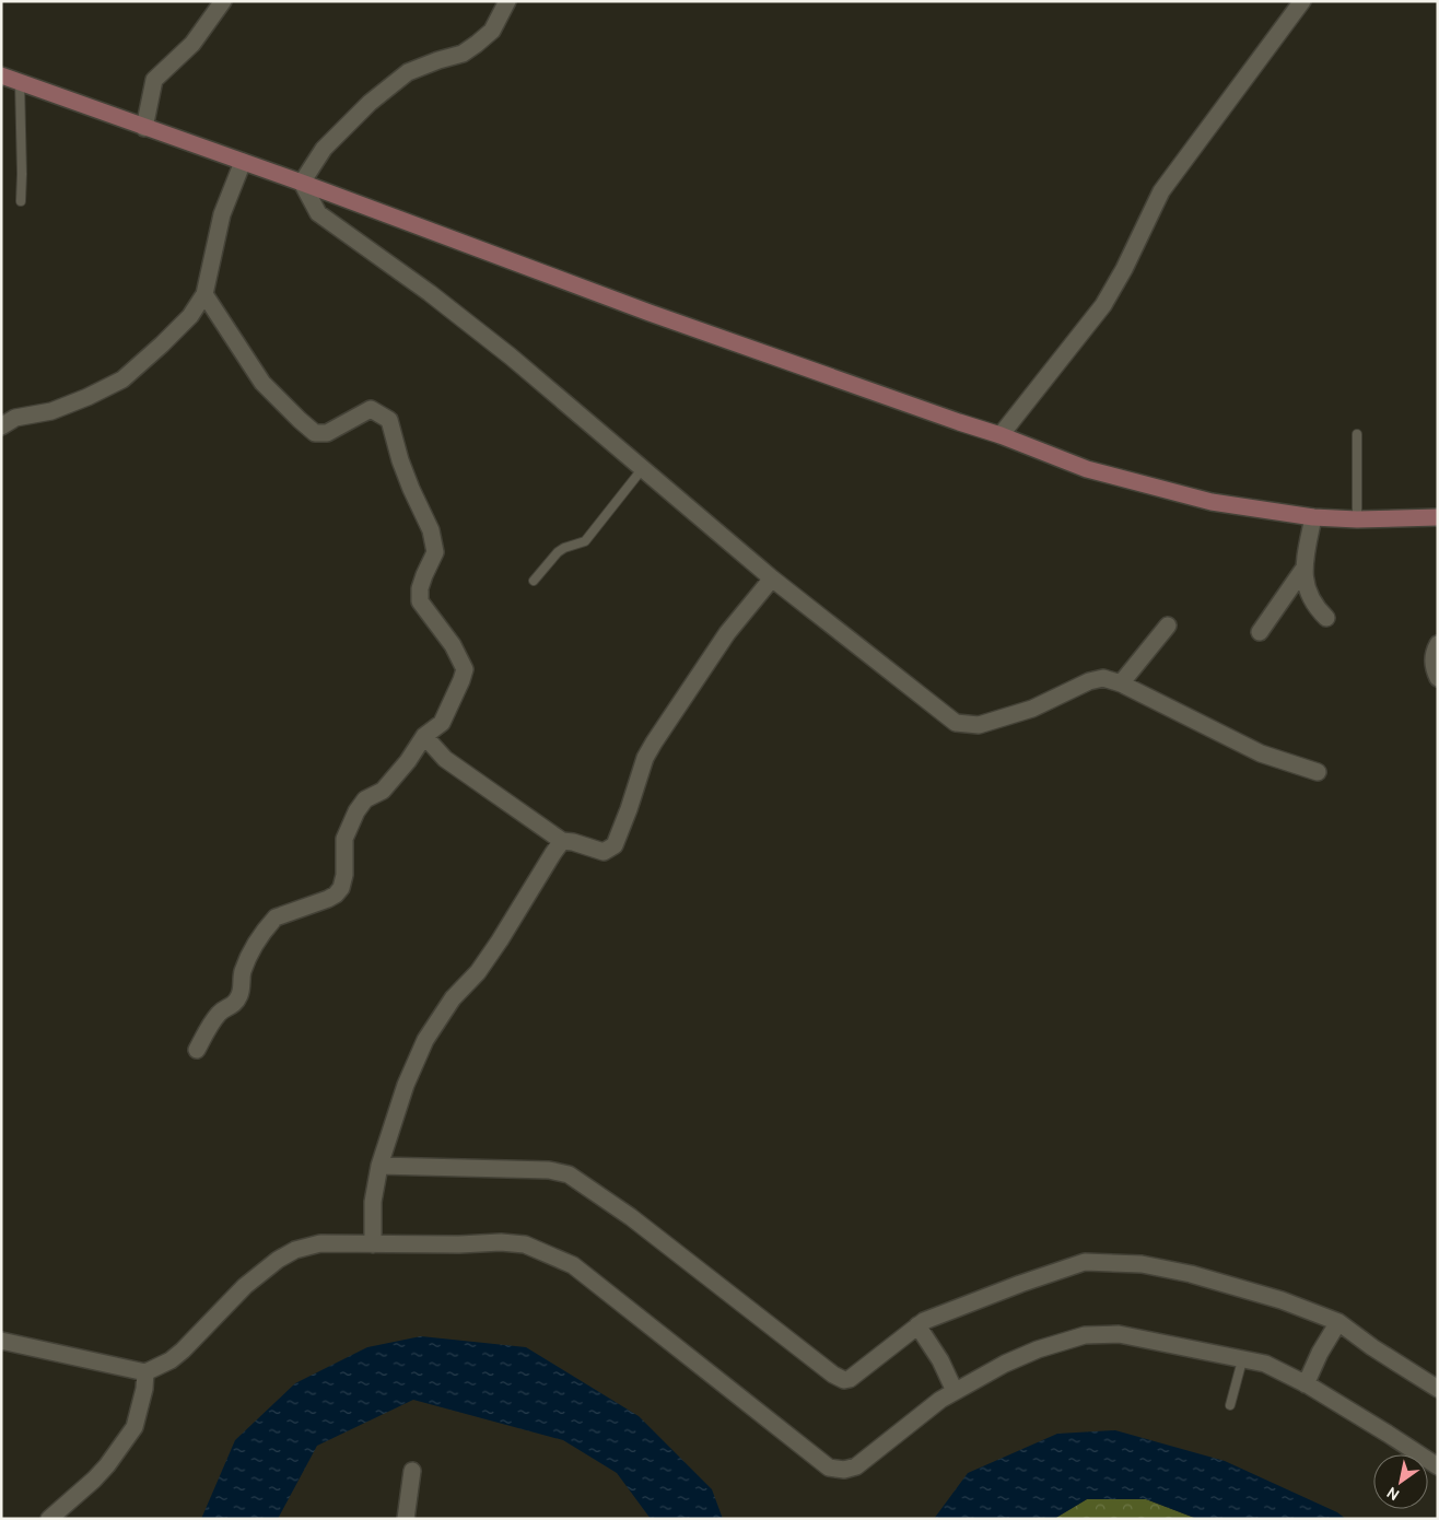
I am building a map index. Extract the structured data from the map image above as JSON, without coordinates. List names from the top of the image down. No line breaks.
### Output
{"north":"bottom left"}
